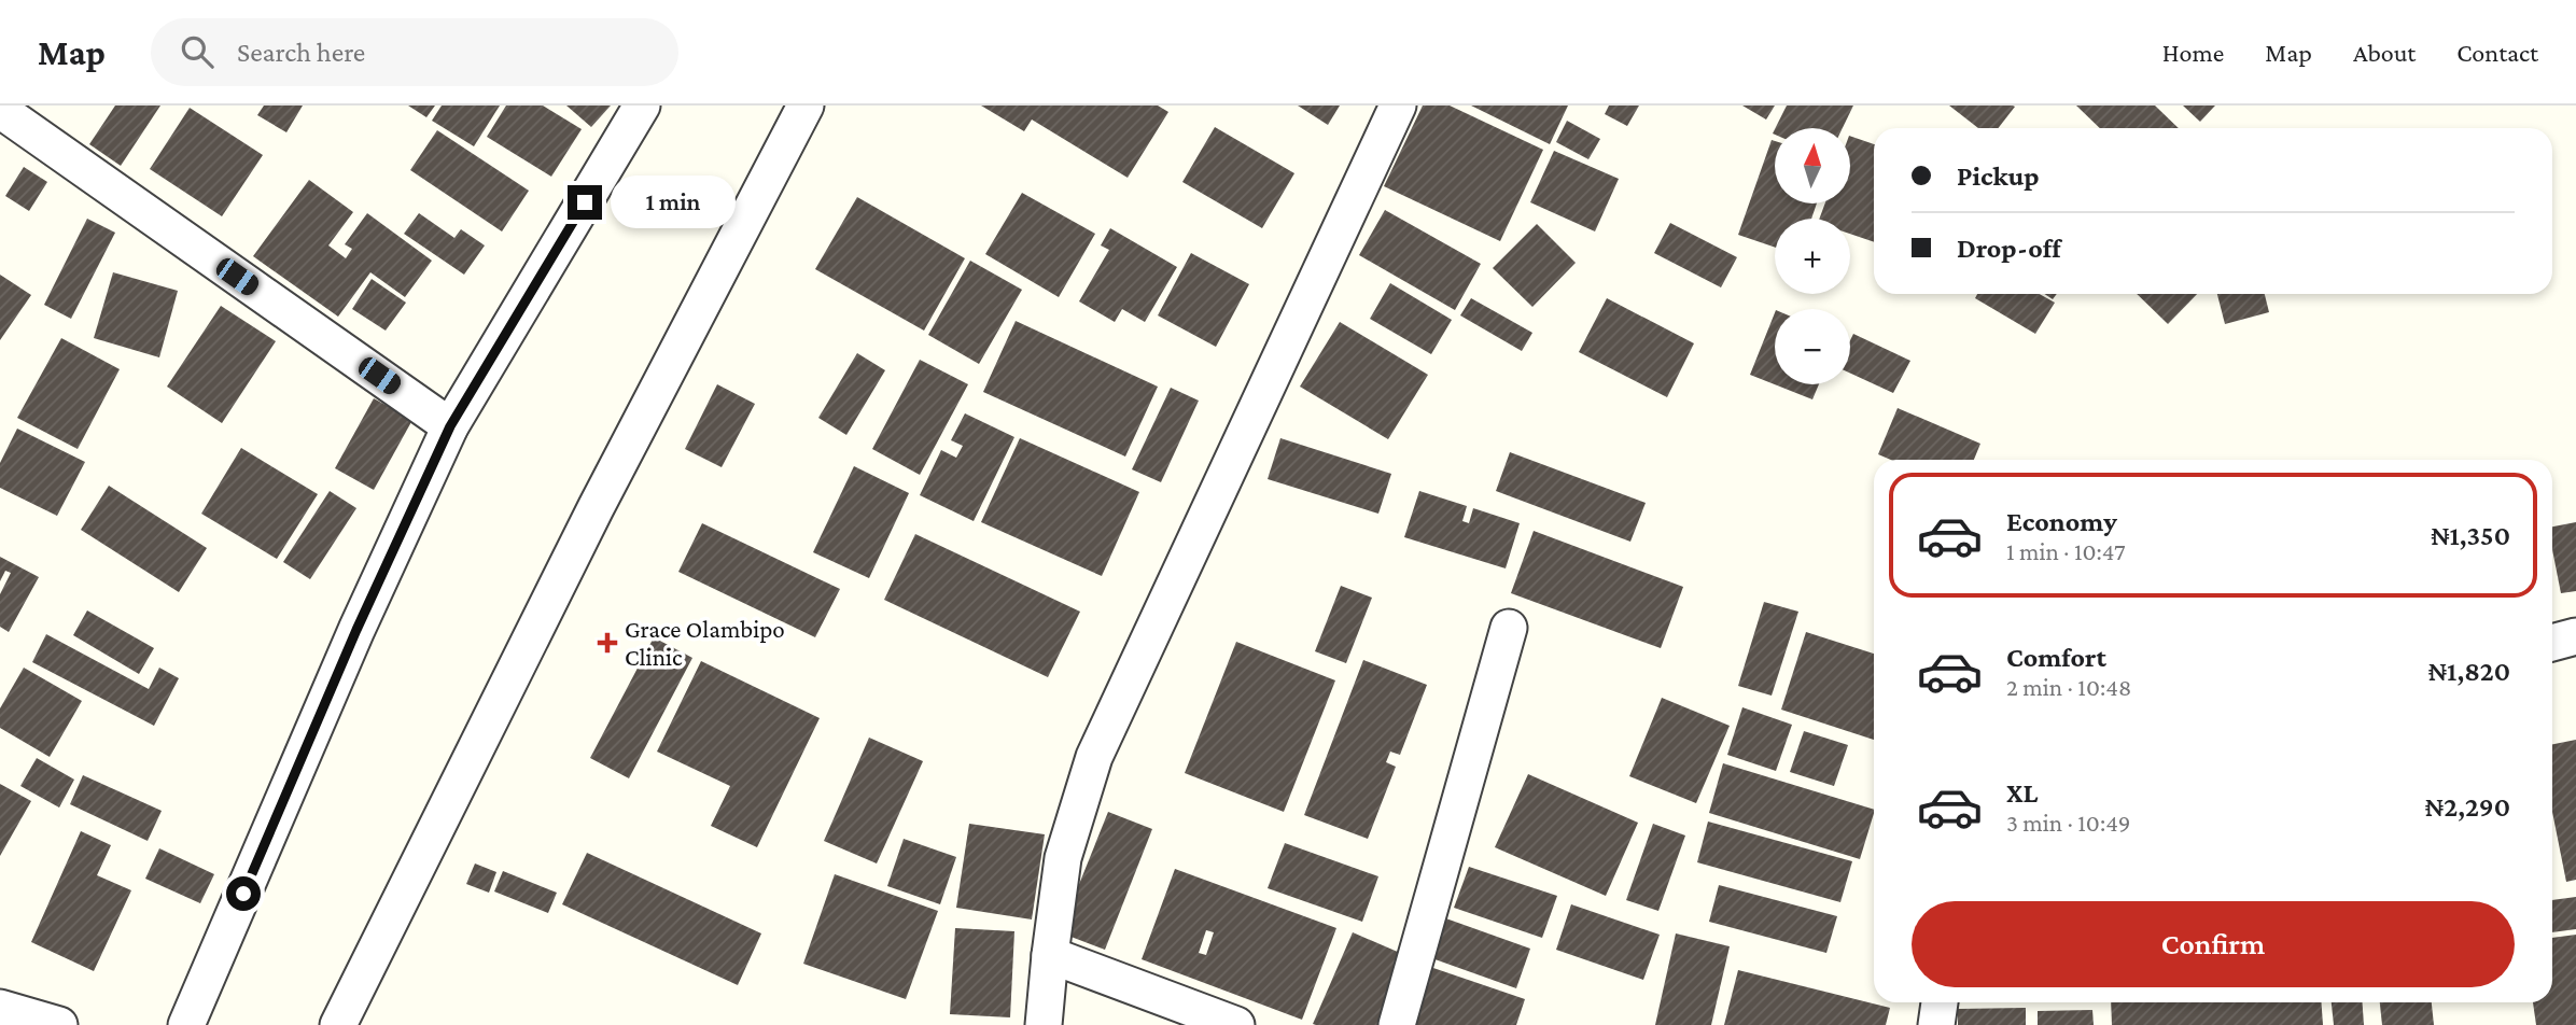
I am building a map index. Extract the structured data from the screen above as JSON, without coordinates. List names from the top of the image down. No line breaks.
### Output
{"places":{"health":["Grace Olambipo Clinic"]},"north":"top","page":{"header":"Map","search":"Search here","nav":["Home","Map","About","Contact"],"map_buttons":["+","−"],"banner":["Pickup","Drop-off"],"bubble":"1 min","list":[{"name":"Economy","note":"1 min · 10:47","value":"₦1,350"},{"name":"Comfort","note":"2 min · 10:48","value":"₦1,820"},{"name":"XL","note":"3 min · 10:49","value":"₦2,290"}],"buttons":"Confirm"}}
